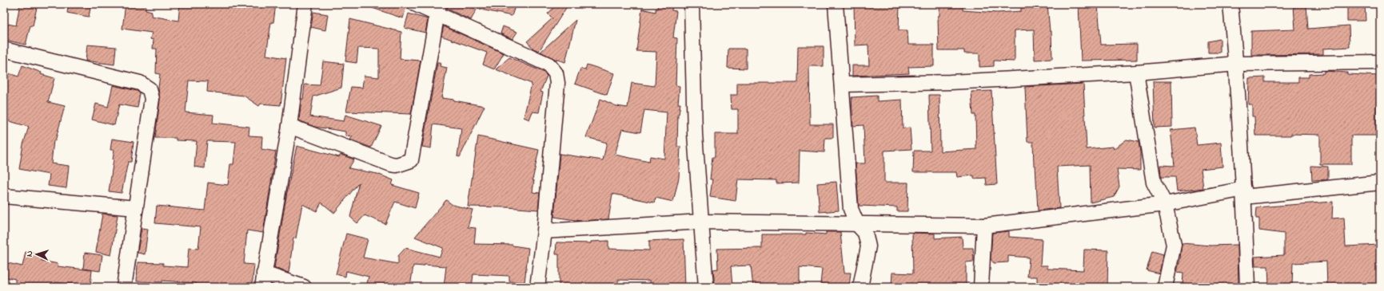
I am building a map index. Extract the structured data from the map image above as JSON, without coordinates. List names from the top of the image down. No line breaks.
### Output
{"north":"left"}
